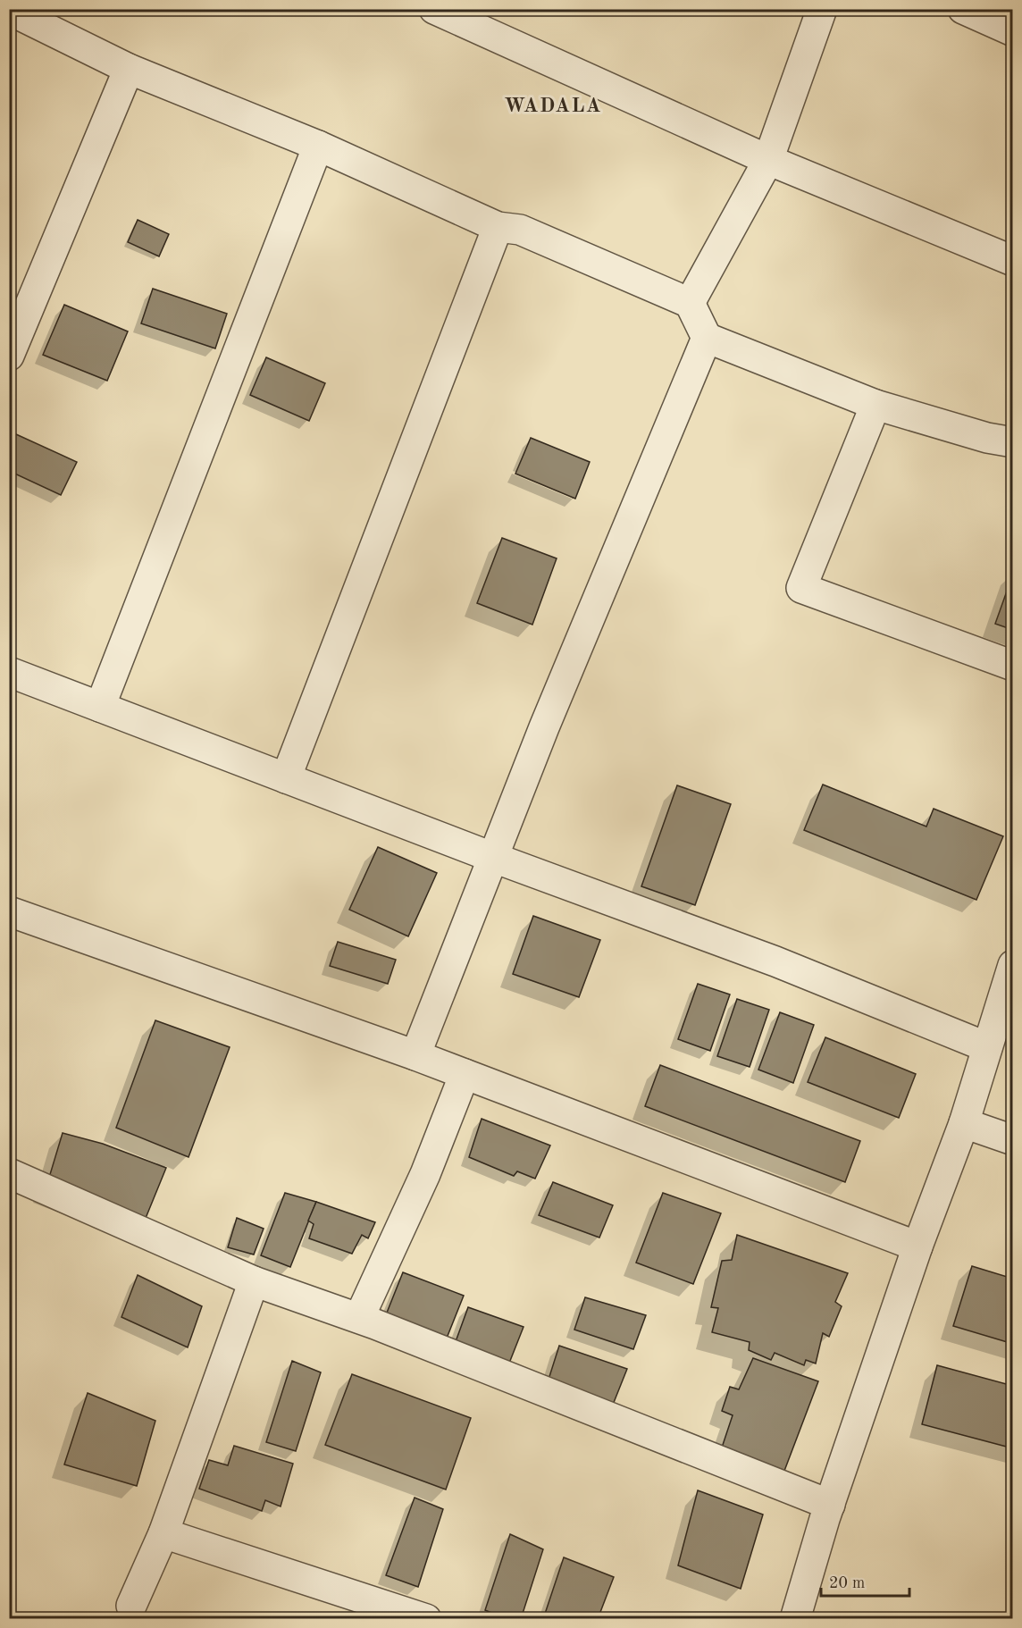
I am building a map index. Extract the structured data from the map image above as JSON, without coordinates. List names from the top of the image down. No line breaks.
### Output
{"districts":["WADALA"],"scale_bar":"20 m"}
